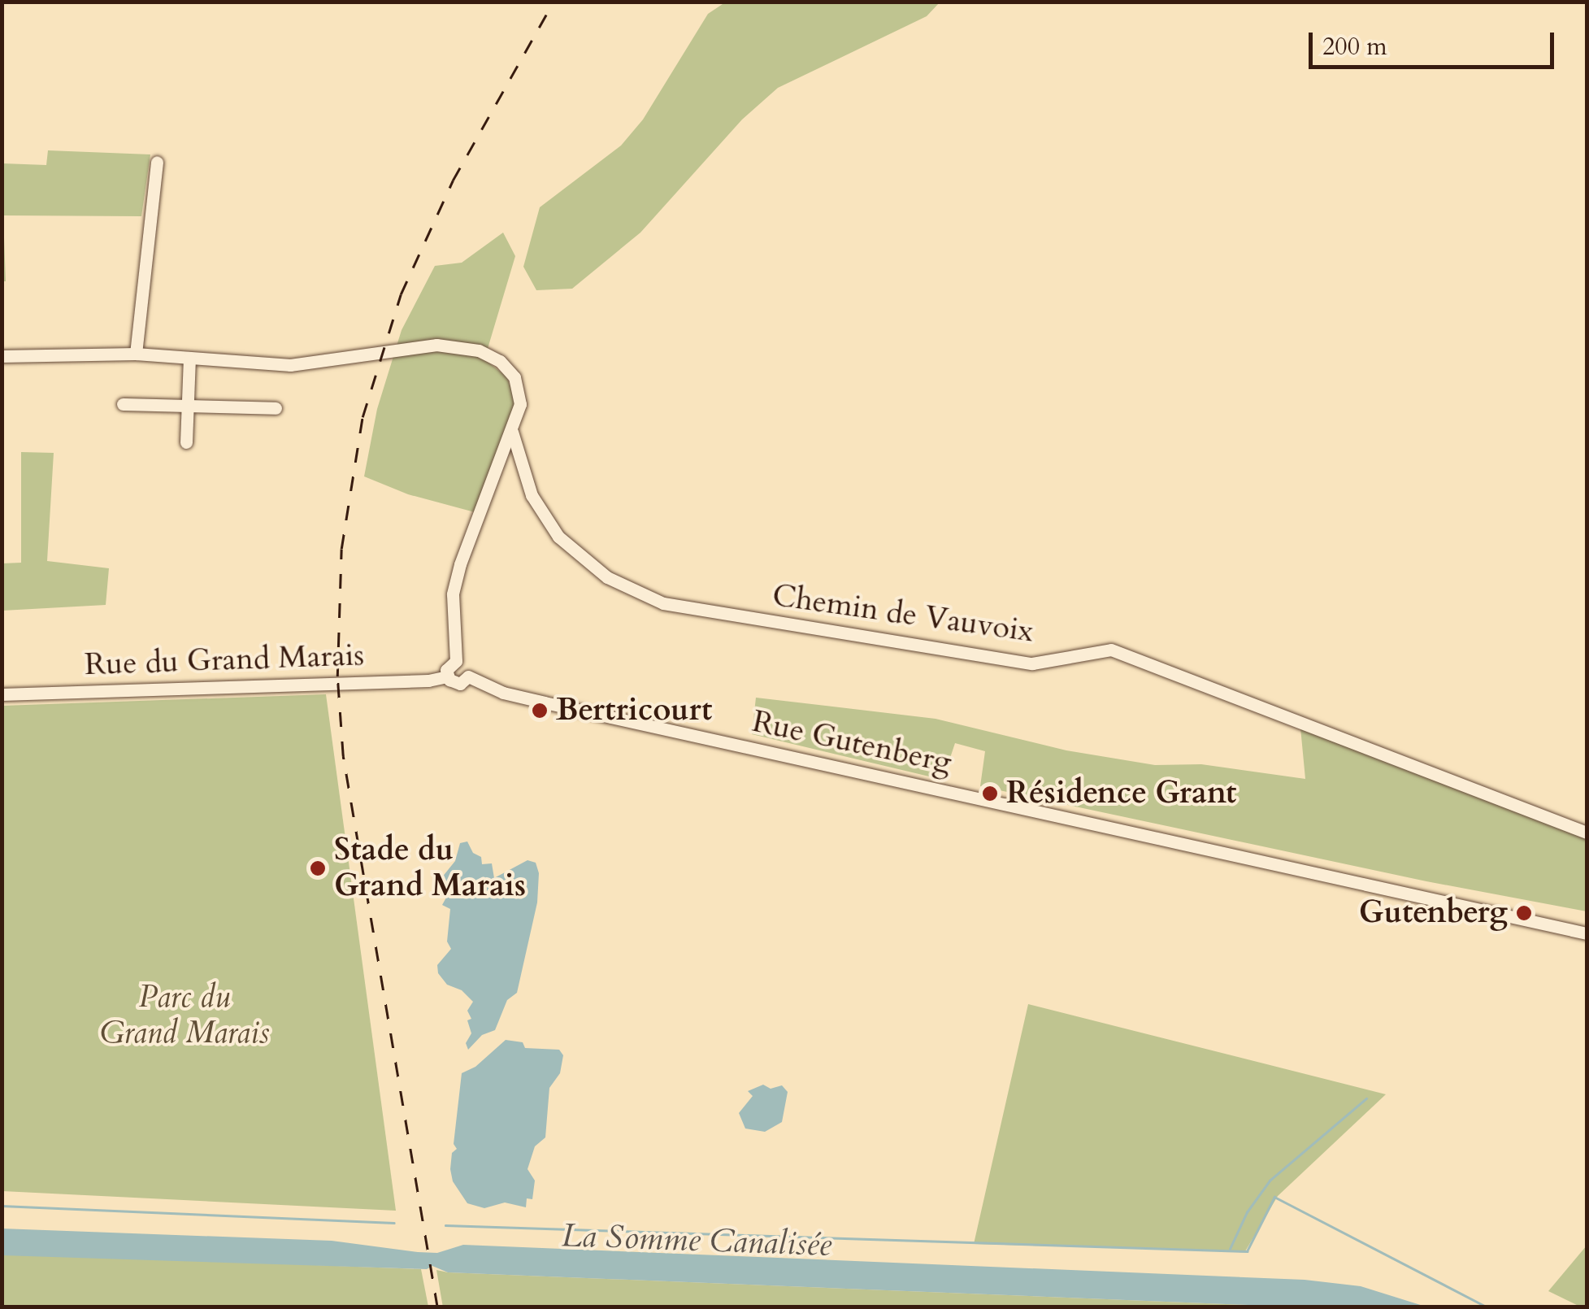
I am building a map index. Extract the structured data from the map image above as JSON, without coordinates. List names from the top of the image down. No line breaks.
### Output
{"streets":{"street":["Chemin de Vauvoix","Rue du Grand Marais","Rue Gutenberg"]},"crossings":[["Rue du Grand Marais","Rue Gutenberg"]],"water":["La Somme Canalisée"],"parks":["Parc du Grand Marais"],"places":["Bertricourt","Résidence Grant","Stade du Grand Marais","Gutenberg"],"scale_bar":"200 m"}
